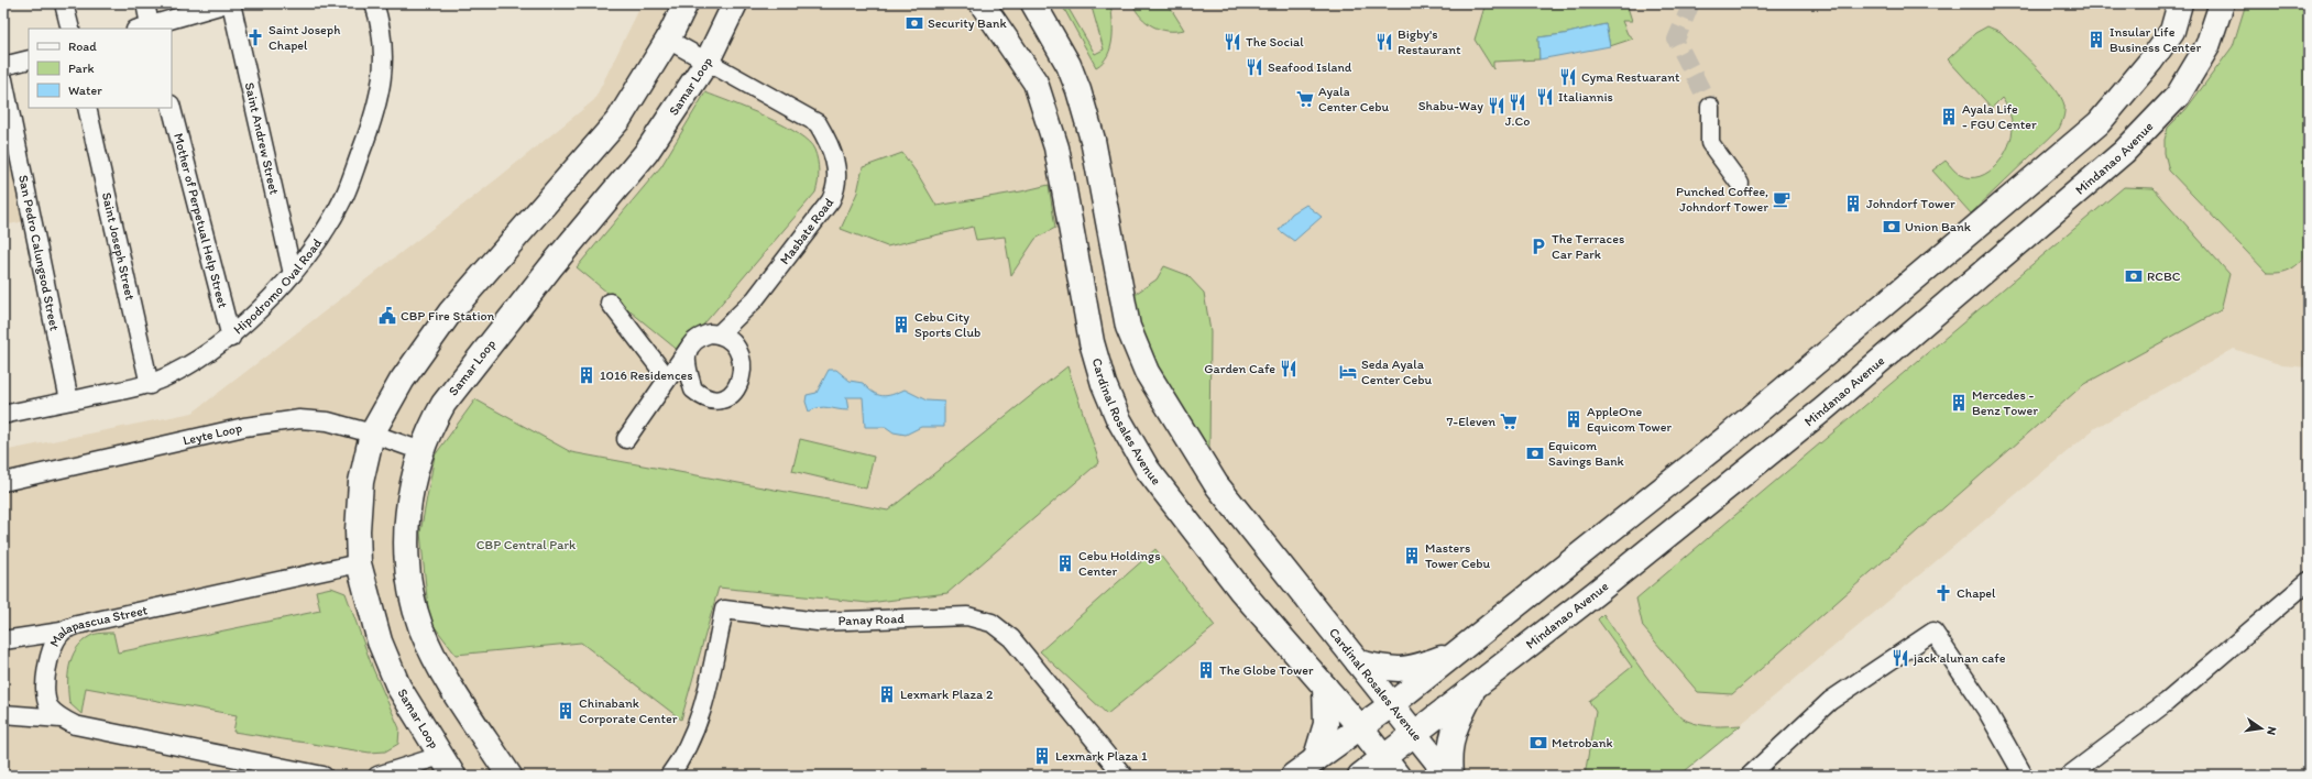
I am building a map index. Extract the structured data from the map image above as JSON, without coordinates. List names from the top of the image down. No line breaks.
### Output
{"streets":{"street":["Samar Loop","Saint Andrew Street","Mindanao Avenue","Mother of Perpetual Help Street","Masbate Road","Saint Joseph Street","San Pedro Calungsod Street","Hipodromo Oval Road","Cardinal Rosales Avenue","Leyte Loop","Panay Road","Malapascua Street"]},"crossings":[["Samar Loop","Masbate Road"],["Samar Loop","Leyte Loop"],["Samar Loop","Malapascua Street"],["Saint Andrew Street","Hipodromo Oval Road"],["Mindanao Avenue","Cardinal Rosales Avenue"],["Mother of Perpetual Help Street","Hipodromo Oval Road"],["Saint Joseph Street","Hipodromo Oval Road"],["San Pedro Calungsod Street","Hipodromo Oval Road"]],"parks":["CBP Central Park"],"places":{"bank":["Security Bank","Union Bank","RCBC","Equicom Savings Bank","Metrobank"],"church":["Saint Joseph Chapel","Chapel"],"building":["Insular Life Business Center","Ayala Life - FGU Center","Johndorf Tower","Cebu City Sports Club","1016 Residences","Mercedes - Benz Tower","AppleOne Equicom Tower","Masters Tower Cebu","Cebu Holdings Center","The Globe Tower","Lexmark Plaza 2","Chinabank Corporate Center","Lexmark Plaza 1"],"restaurant":["The Social","Bigby's Restaurant","Seafood Island","Cyma Restuarant","Italiannis","J.Co","Shabu-Way","Garden Cafe","jack alunan cafe"],"supermarket":["Ayala Center Cebu","7-Eleven"],"cafe":["Punched Coffee, Johndorf Tower"],"parking":["The Terraces Car Park"],"public building":["CBP Fire Station"],"hotel":["Seda Ayala Center Cebu"]},"legend":["Road","Park","Water"],"north":"right"}
